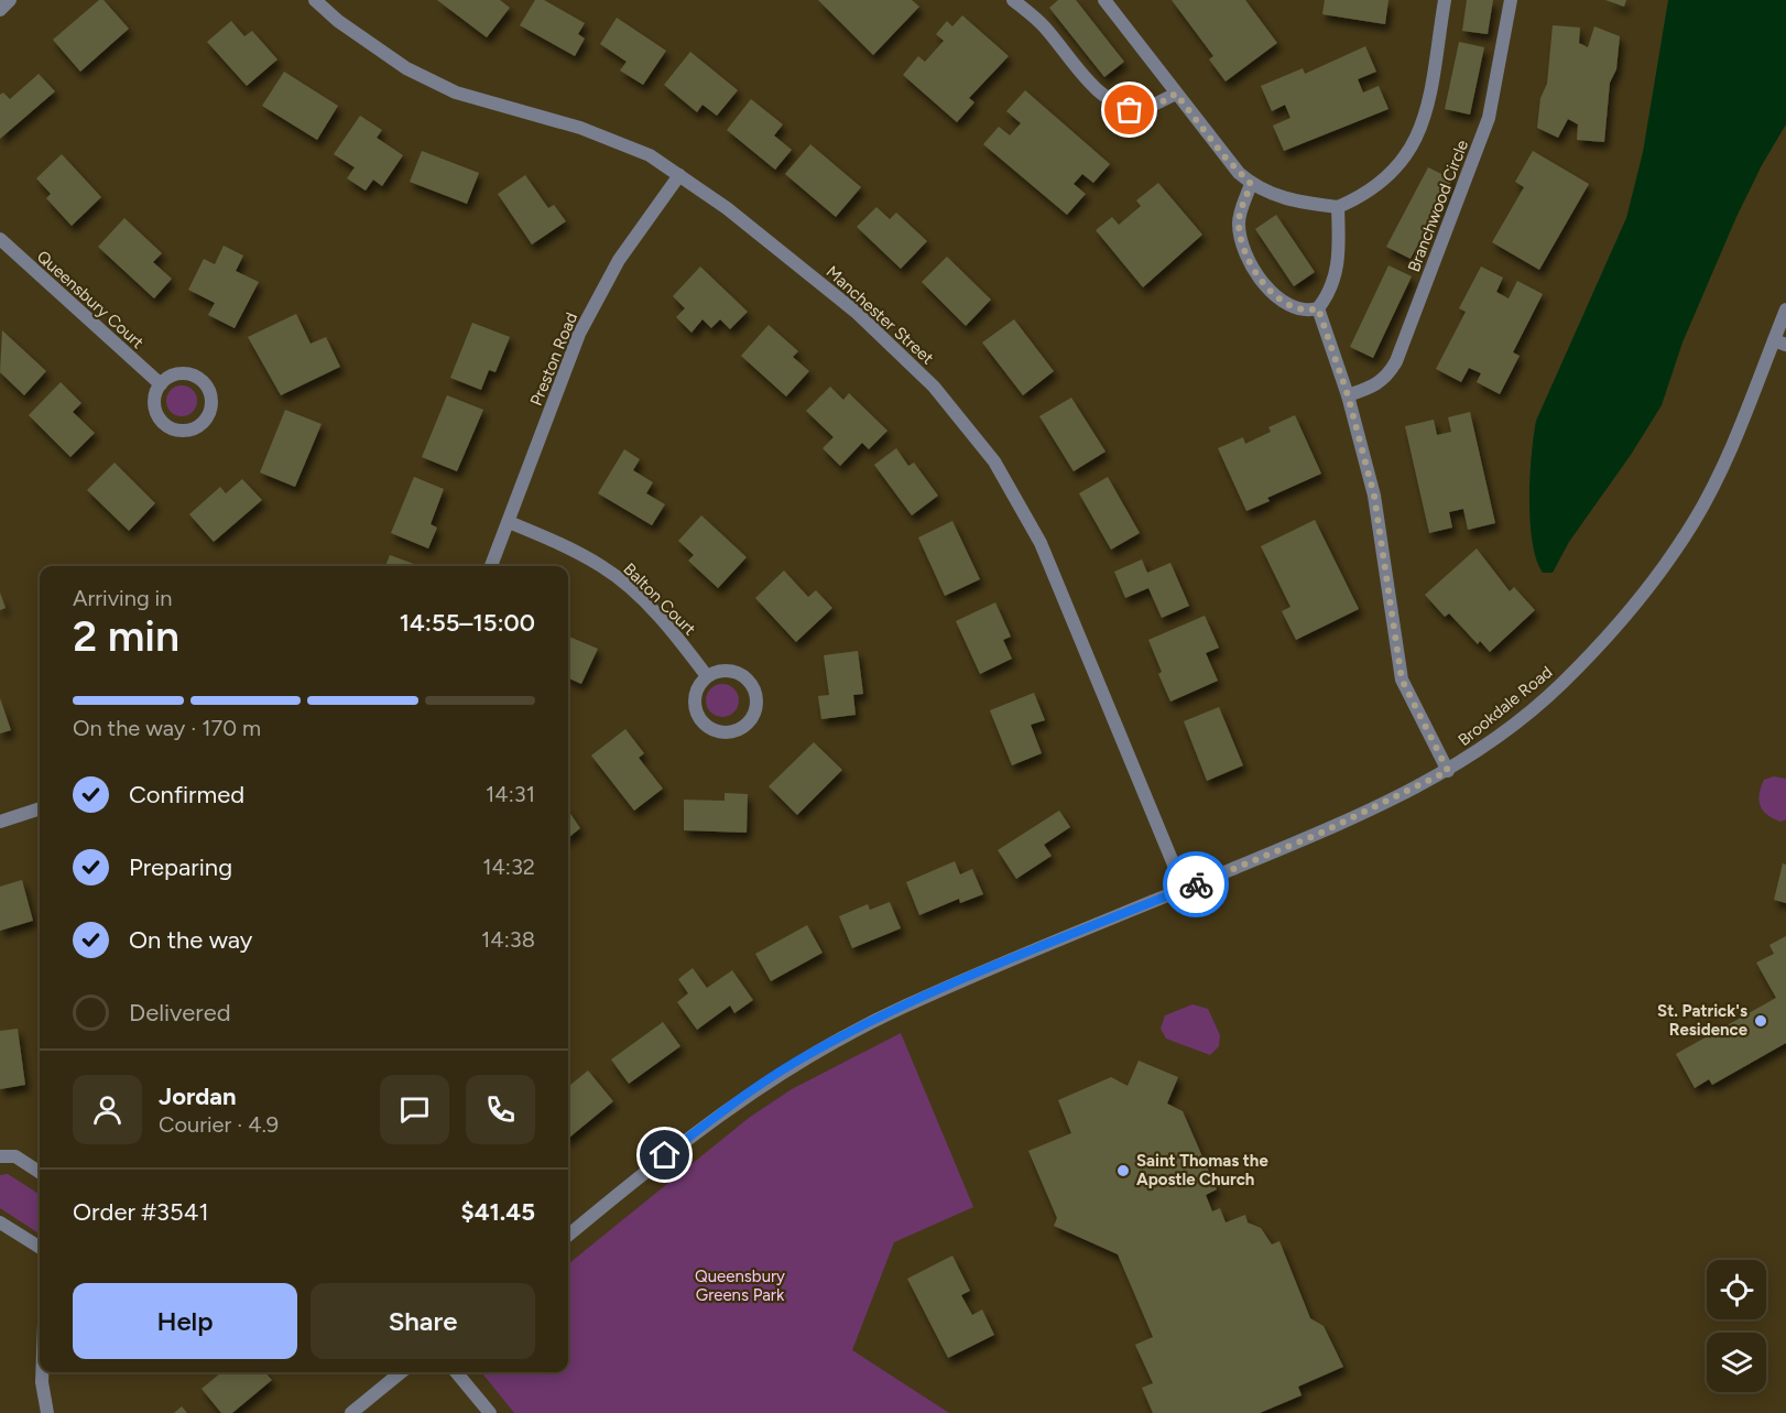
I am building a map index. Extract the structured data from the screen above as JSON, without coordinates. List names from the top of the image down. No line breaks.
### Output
{"streets":{"street":["Branchwood Circle","Queensbury Court","Manchester Street","Preston Road","Balton Court","Brookdale Road"]},"crossings":[["Manchester Street","Preston Road"],["Manchester Street","Brookdale Road"],["Preston Road","Balton Court"]],"parks":["Queensbury Greens Park"],"places":["St. Patrick's Residence","Saint Thomas the Apostle Church"],"page":{"heading":["2 min","Arriving in","14:55–15:00"],"panel":["Jordan","Courier · 4.9","Order #3541","$41.45"],"bar":"On the way · 170 m","list":[["Confirmed","14:31"],["Preparing","14:32"],["On the way","14:38"],"Delivered"],"buttons":["Help","Share"]}}
